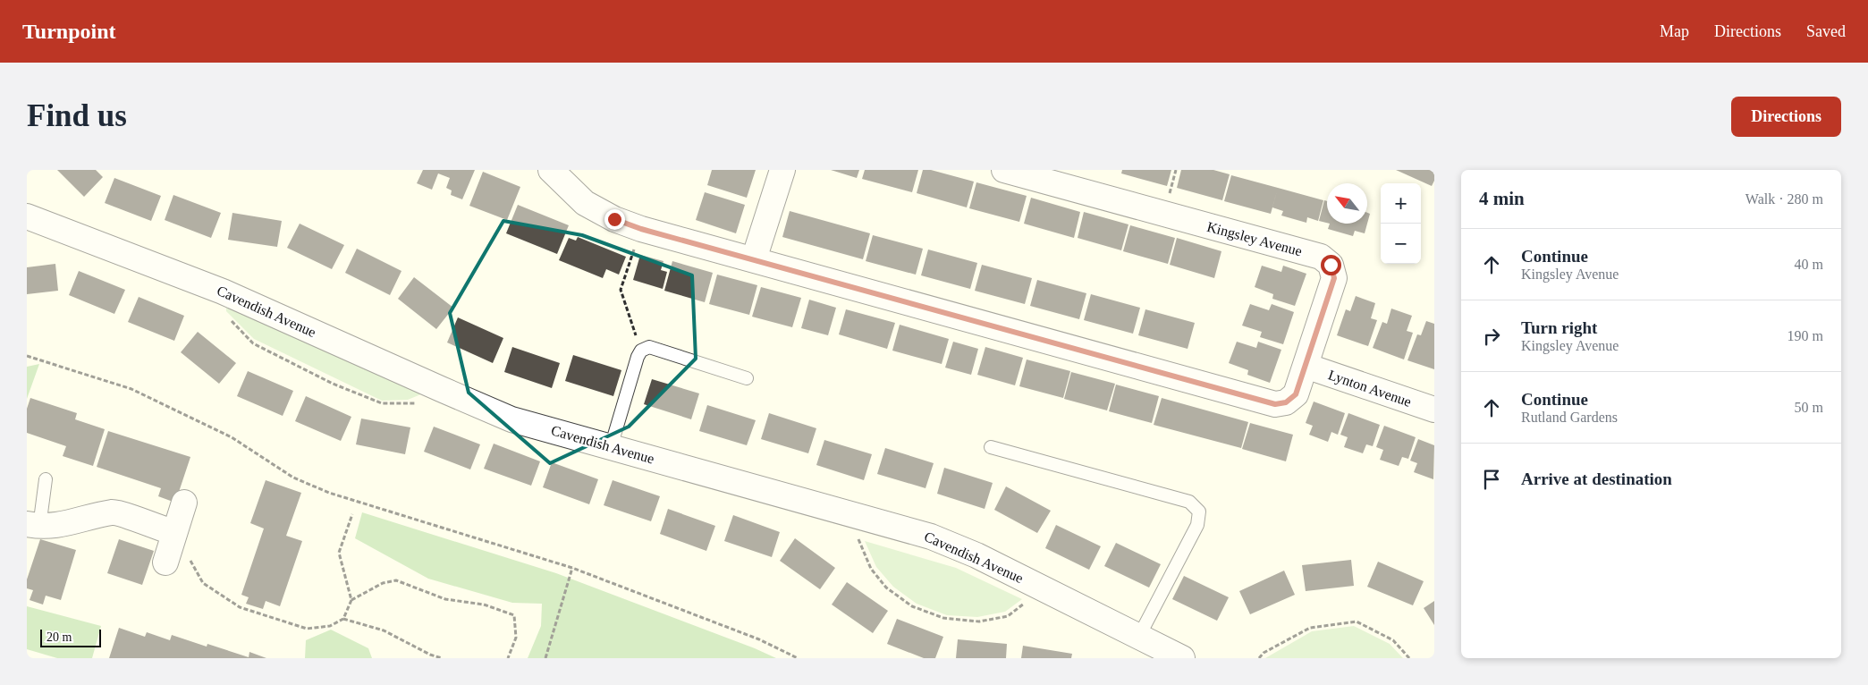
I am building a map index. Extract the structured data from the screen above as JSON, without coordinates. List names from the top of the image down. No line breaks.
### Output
{"streets":{"street":["Kingsley Avenue","Cavendish Avenue","Lynton Avenue"]},"crossings":[["Kingsley Avenue","Lynton Avenue"]],"scale_bar":"20 m","north":"top left","page":{"header":"Turnpoint","nav":["Map","Directions","Saved"],"buttons":"Directions","title":"Find us","heading":["4 min","Walk · 280 m"],"map_buttons":["+","−"],"list":[["Continue","Kingsley Avenue","40 m"],["Turn right","Kingsley Avenue","190 m"],["Continue","Rutland Gardens","50 m"],"Arrive at destination"],"scale":"20 m"}}
